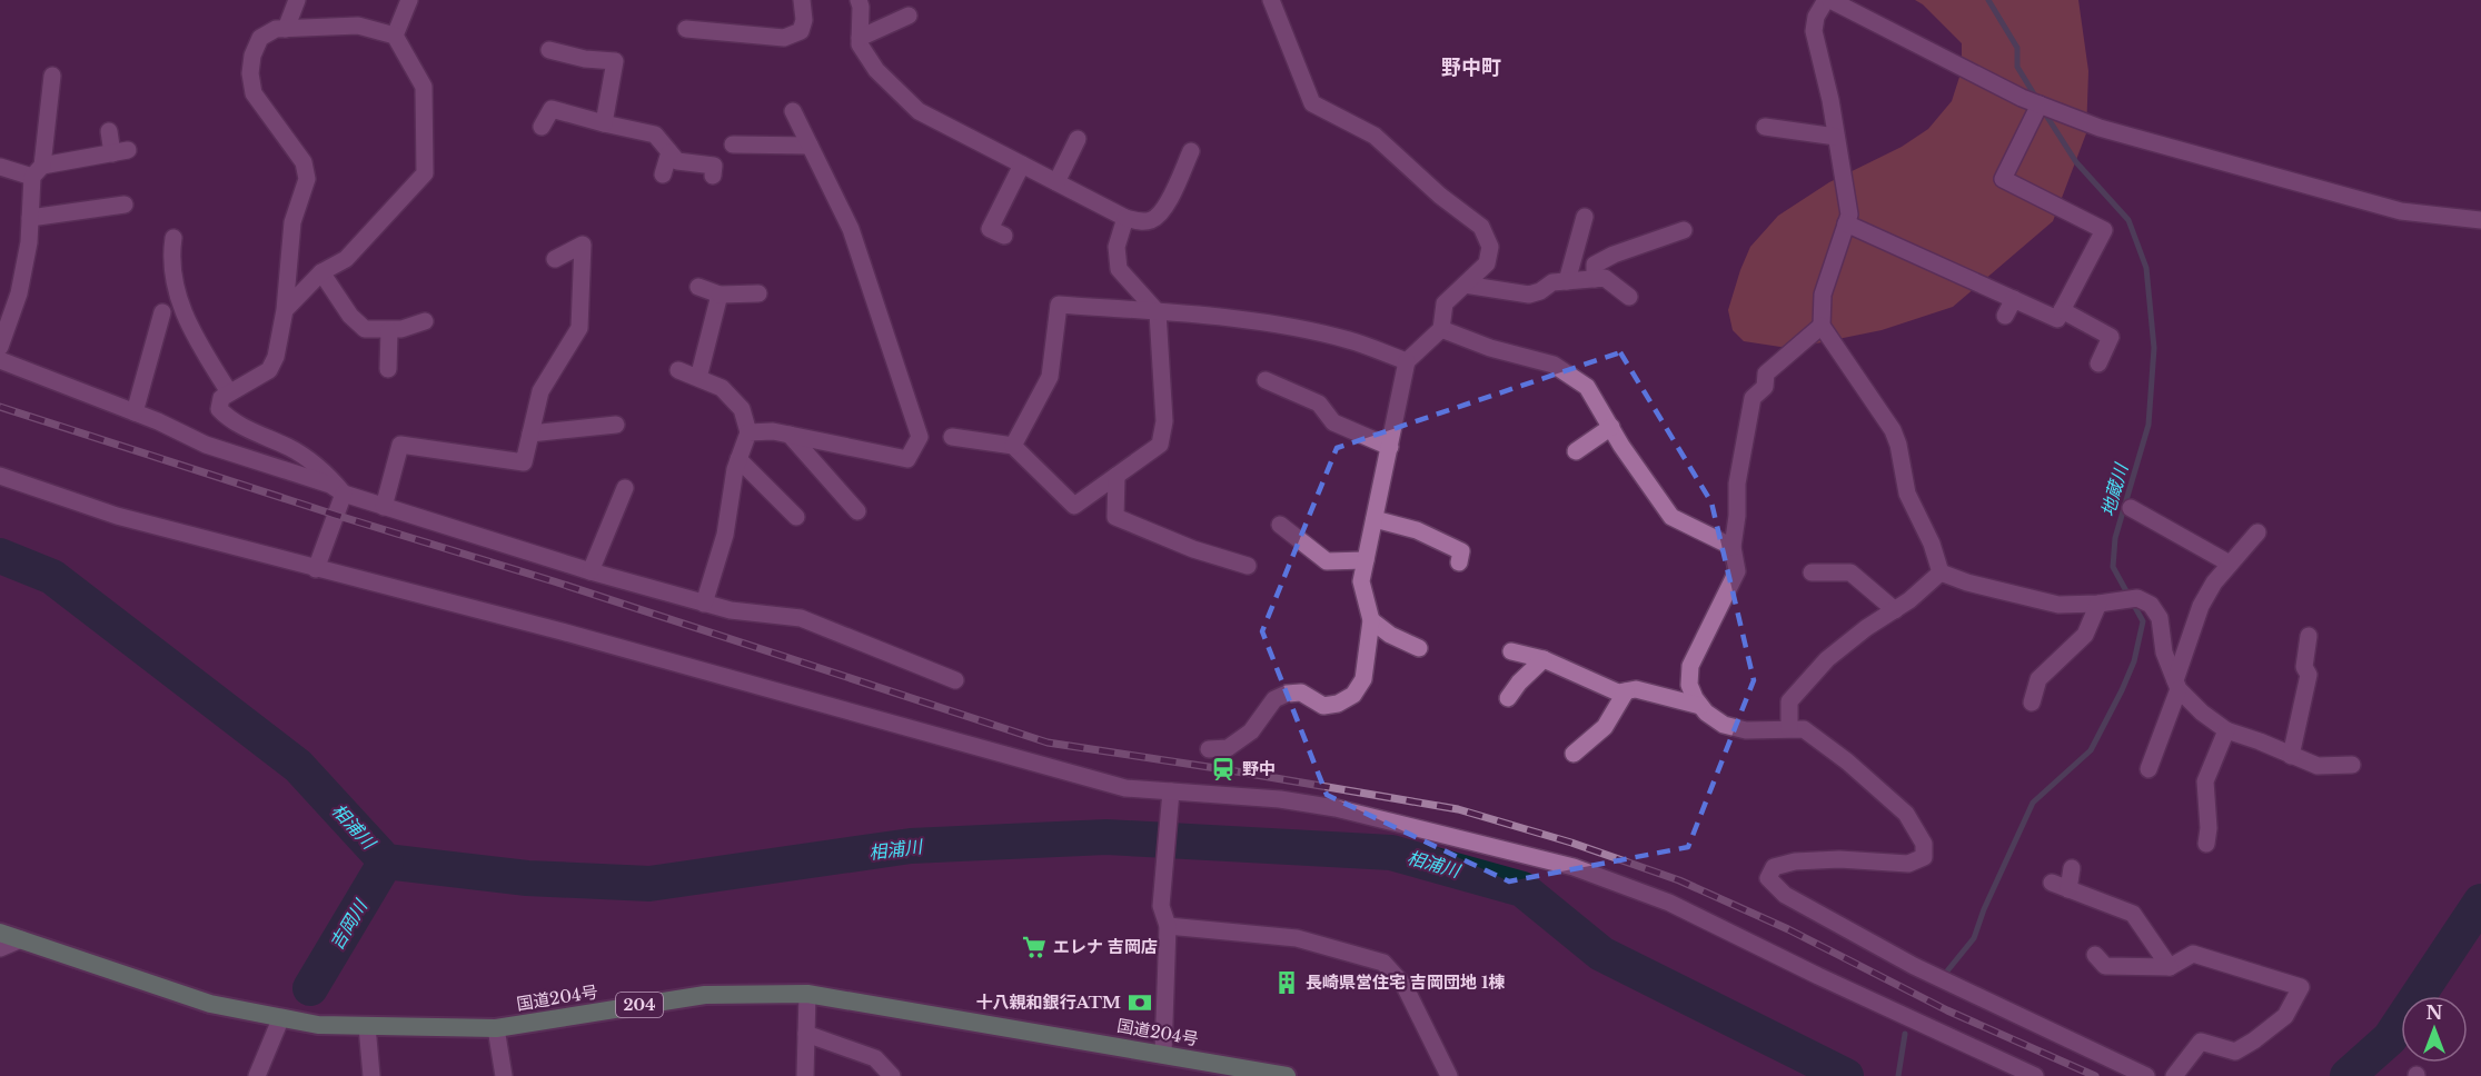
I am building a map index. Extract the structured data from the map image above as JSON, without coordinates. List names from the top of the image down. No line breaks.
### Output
{"streets":{"highway":["国道204号","204"]},"districts":["野中町"],"water":["地蔵川","相浦川","吉岡川"],"places":{"station":["野中"],"supermarket":["エレナ 吉岡店"],"building":["長崎県営住宅 吉岡団地 1棟"],"bank":["十八親和銀行ATM"]},"north":"top"}
